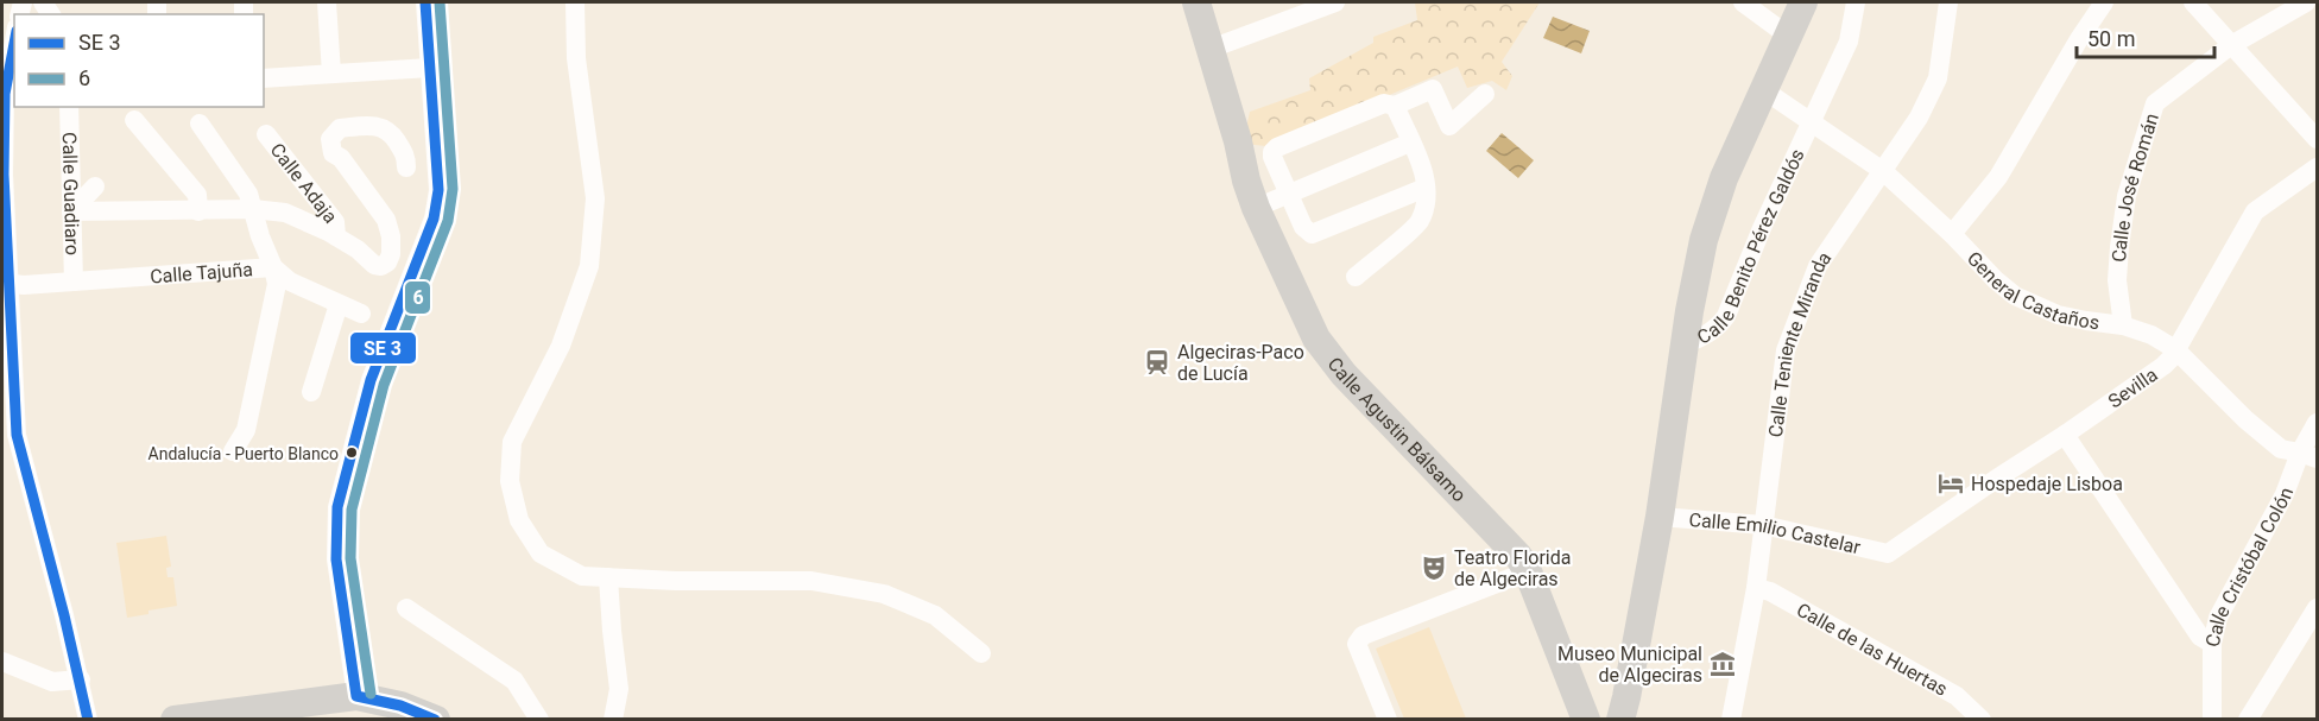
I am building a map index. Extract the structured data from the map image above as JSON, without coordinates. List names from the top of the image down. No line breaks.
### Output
{"streets":{"main road":["Calle Benito Pérez Galdós","Calle Agustin Bálsamo"],"street":["Calle Adaja","Calle José Román","Calle Guadiaro","Calle Tajuña","General Castaños","Calle Teniente Miranda","Sevilla","Calle Emilio Castelar","Calle Cristóbal Colón","Calle de las Huertas"]},"crossings":[["Calle José Román","General Castaños"],["Calle Guadiaro","Calle Tajuña"],["Calle Benito Pérez Galdós","General Castaños"],["Calle Benito Pérez Galdós","Calle Emilio Castelar"],["General Castaños","Calle Teniente Miranda"],["General Castaños","Sevilla"],["General Castaños","Calle Cristóbal Colón"],["Calle Teniente Miranda","Calle Emilio Castelar"],["Calle Teniente Miranda","Calle de las Huertas"],["Sevilla","Calle Emilio Castelar"]],"places":{"station":["Algeciras-Paco de Lucía"],"other":["Andalucía - Puerto Blanco"],"hotel":["Hospedaje Lisboa"],"theatre":["Teatro Florida de Algeciras"],"museum":["Museo Municipal de Algeciras"]},"lines":["transit line 6"],"legend":["SE 3","6"],"scale_bar":"50 m"}
